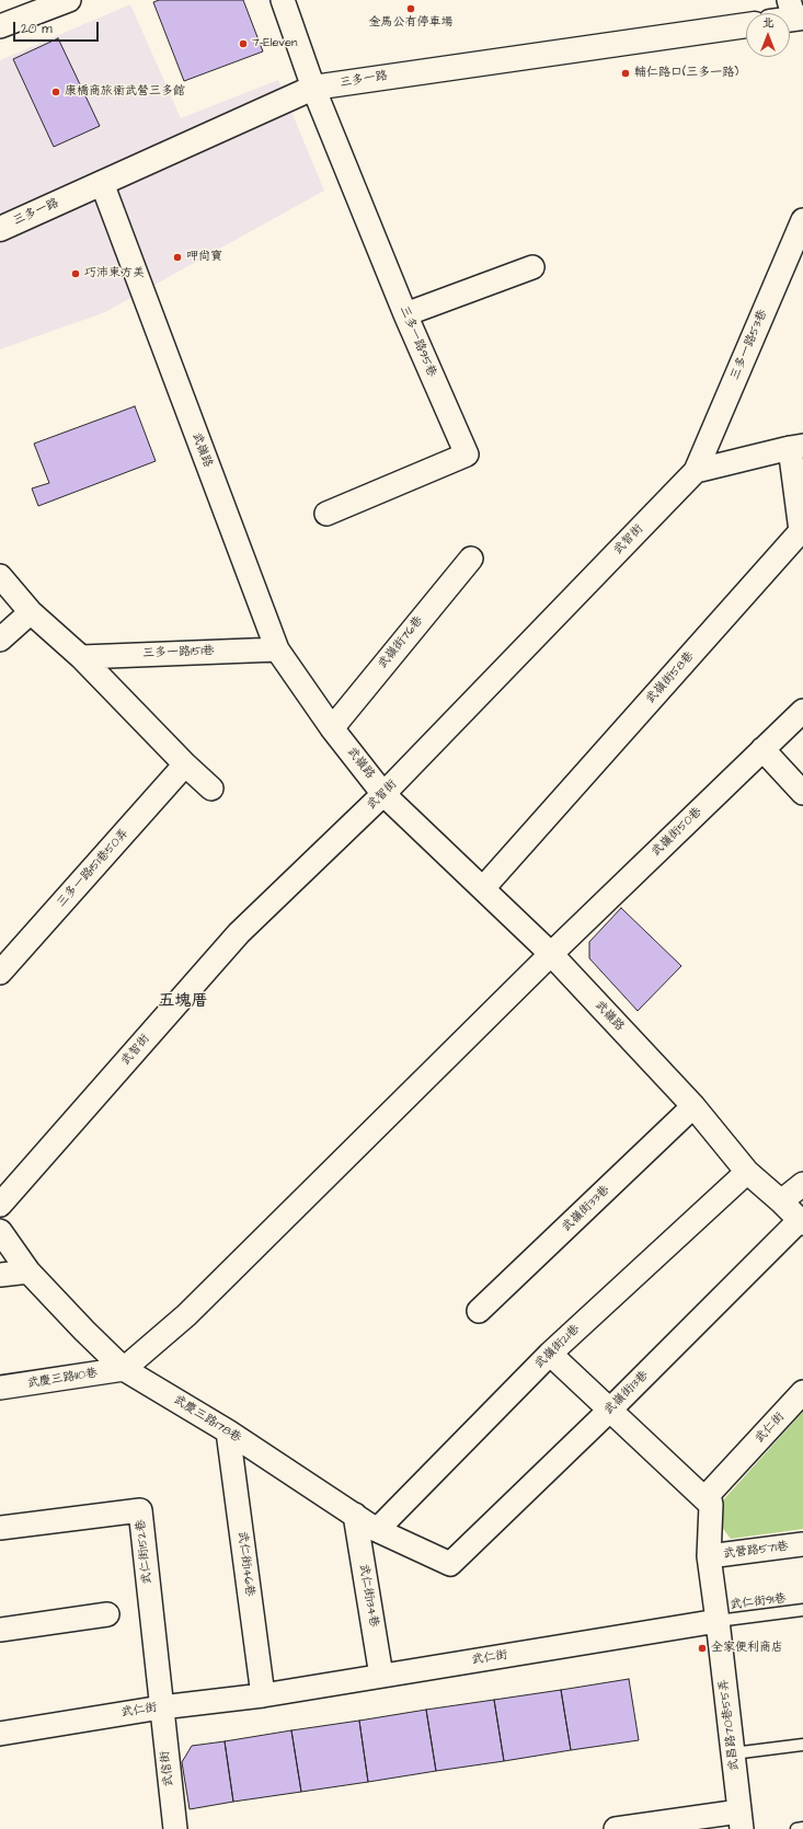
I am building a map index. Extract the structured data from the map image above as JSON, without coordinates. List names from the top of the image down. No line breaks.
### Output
{"streets":{"street":["三多一路","三多一路95巷","三多一路53巷","武嶺路","武智街","武嶺街76巷","三多一路151巷","武嶺街58巷","武嶺街50巷","三多一路151巷50弄","武嶺街33巷","武嶺街21巷","武慶三路110巷","武嶺街13巷","武慶三路178巷","武仁街","武營路571巷","武仁街152巷","武仁街146巷","武仁街134巷","武昌路70巷55弄","武信街"],"lane":["武仁街91巷"]},"crossings":[["三多一路","三多一路95巷"],["三多一路","武嶺路"],["三多一路53巷","武智街"],["武嶺路","武智街"],["武嶺路","武嶺街76巷"],["武嶺路","三多一路151巷"],["武嶺路","武嶺街58巷"],["武嶺路","武嶺街50巷"],["武嶺路","武嶺街33巷"],["武嶺路","武嶺街21巷"],["武嶺路","武嶺街13巷"],["武嶺街50巷","武慶三路110巷"],["武嶺街50巷","武慶三路178巷"],["武嶺街21巷","武慶三路178巷"],["武慶三路110巷","武慶三路178巷"],["武嶺街13巷","武慶三路178巷"],["武慶三路178巷","武仁街146巷"],["武慶三路178巷","武仁街134巷"],["武仁街","武營路571巷"],["武仁街","武仁街152巷"],["武仁街","武仁街146巷"],["武仁街","武仁街134巷"],["武仁街","武仁街91巷"],["武仁街","武昌路70巷55弄"],["武仁街","武信街"],["武仁街152巷","武信街"],["武仁街91巷","武昌路70巷55弄"]],"districts":["五塊厝"],"places":["金馬公有停車場","7-Eleven","輔仁路口(三多一路)","康橋商旅衛武營三多館","呷尚寶","巧沛東方美","全家便利商店"],"scale_bar":"20 m","north":"top"}
